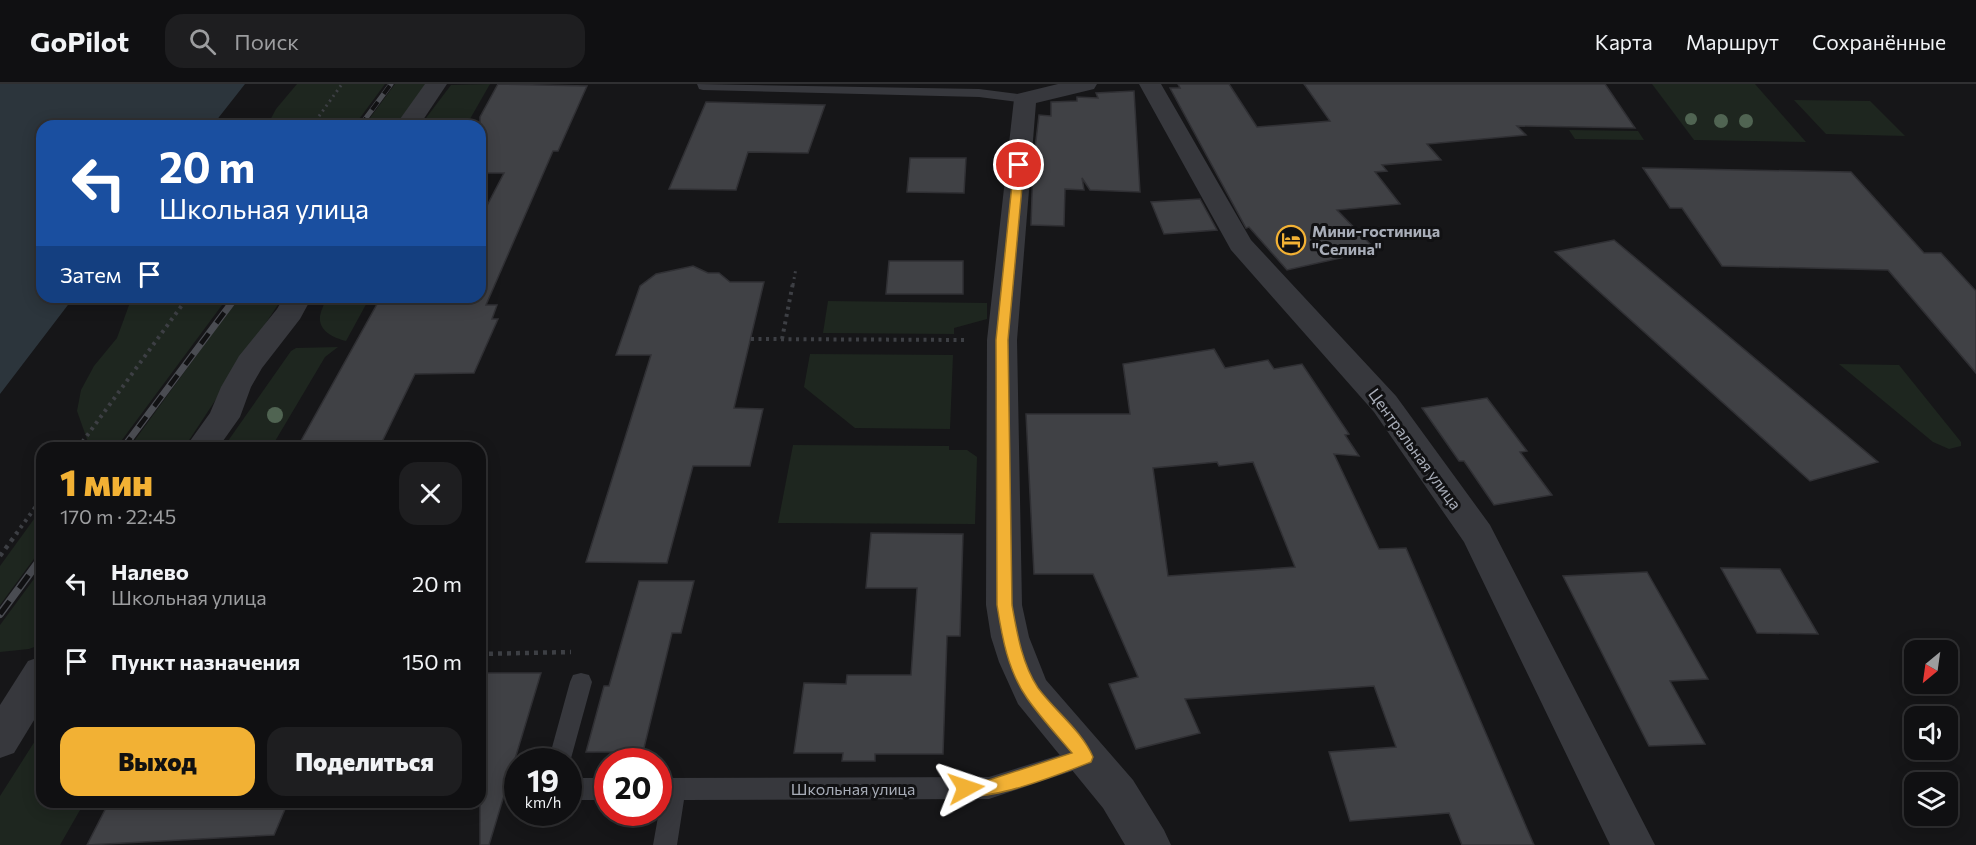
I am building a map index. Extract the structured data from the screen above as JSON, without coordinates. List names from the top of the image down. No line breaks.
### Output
{"streets":{"street":["Центральная улица"],"lane":["Школьная улица"]},"places":{"hotel":["Мини-гостиница \"Селина\""]},"north":"bottom left","page":{"header":"GoPilot","search":"Поиск","nav":["Карта","Маршрут","Сохранённые"],"turn":["20 m","Школьная улица"],"then":"Затем","heading":["1 мин","170 m · 22:45"],"list":[{"name":"Налево","note":"Школьная улица","value":"20 m"},{"name":"Пункт назначения","value":"150 m"}],"buttons":["Выход","Поделиться"],"speed":"19 km/h","limit":"20"}}
